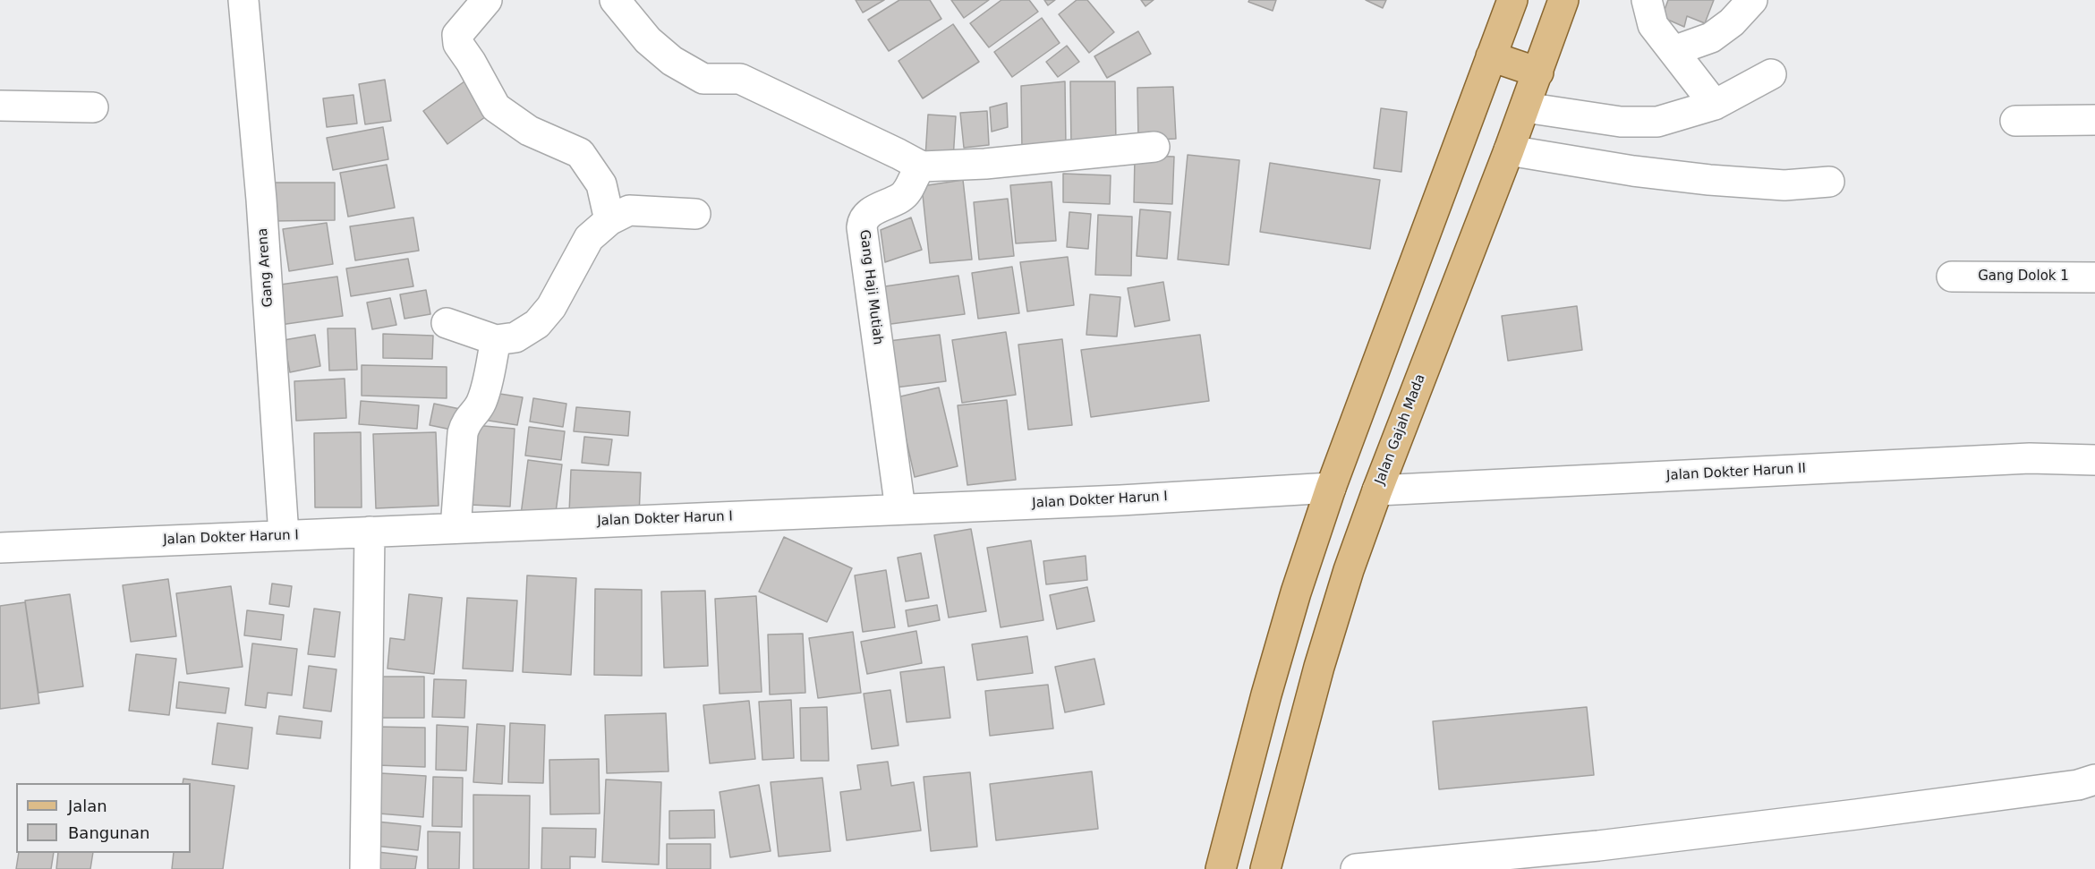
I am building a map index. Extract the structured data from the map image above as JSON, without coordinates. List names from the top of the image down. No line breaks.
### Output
{"streets":{"main road":["Jalan Gajah Mada"],"street":["Gang Arena","Gang Dolok 1","Gang Haji Mutiah","Jalan Dokter Harun II","Jalan Dokter Harun I"]},"crossings":[["Gang Arena","Jalan Dokter Harun I"],["Gang Haji Mutiah","Jalan Dokter Harun I"],["Jalan Gajah Mada","Jalan Dokter Harun II"]],"legend":["Jalan","Bangunan"]}
